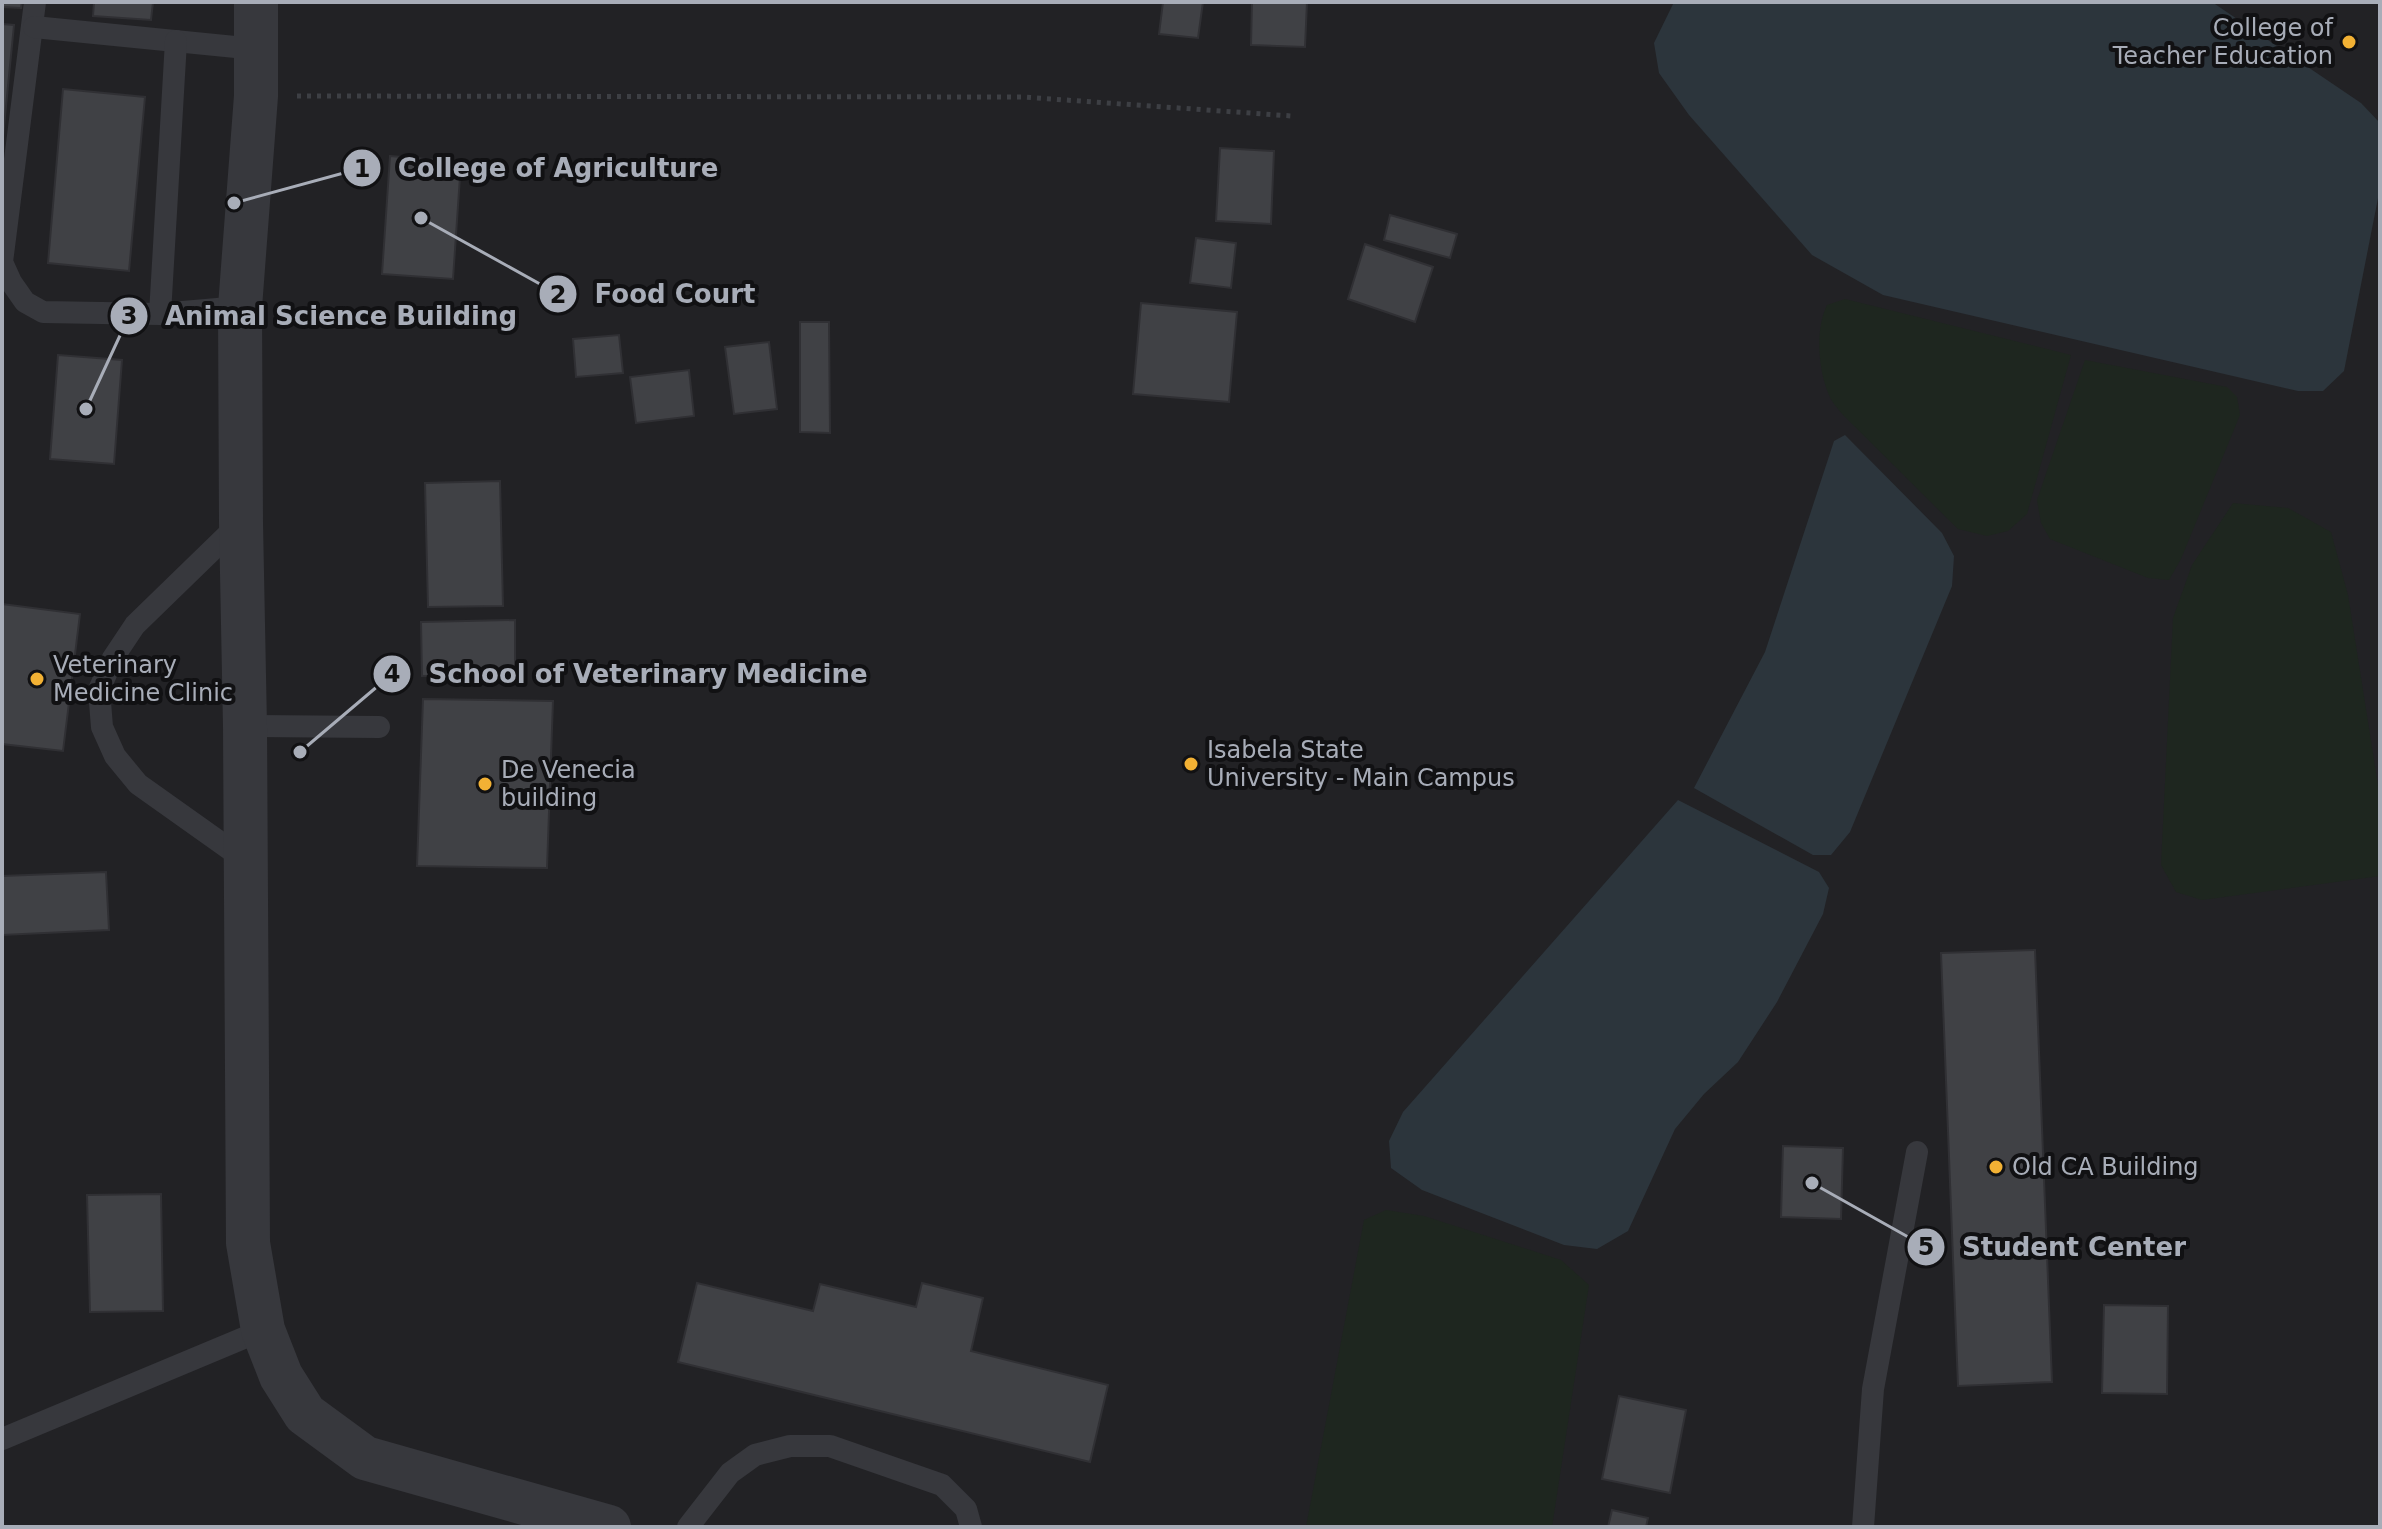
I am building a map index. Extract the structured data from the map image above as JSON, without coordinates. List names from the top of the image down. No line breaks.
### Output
{"places":["College of Teacher Education","College of Agriculture","Food Court","Animal Science Building","Veterinary Medicine Clinic","School of Veterinary Medicine","Isabela State University - Main Campus","De Venecia building","Old CA Building","Student Center"]}
